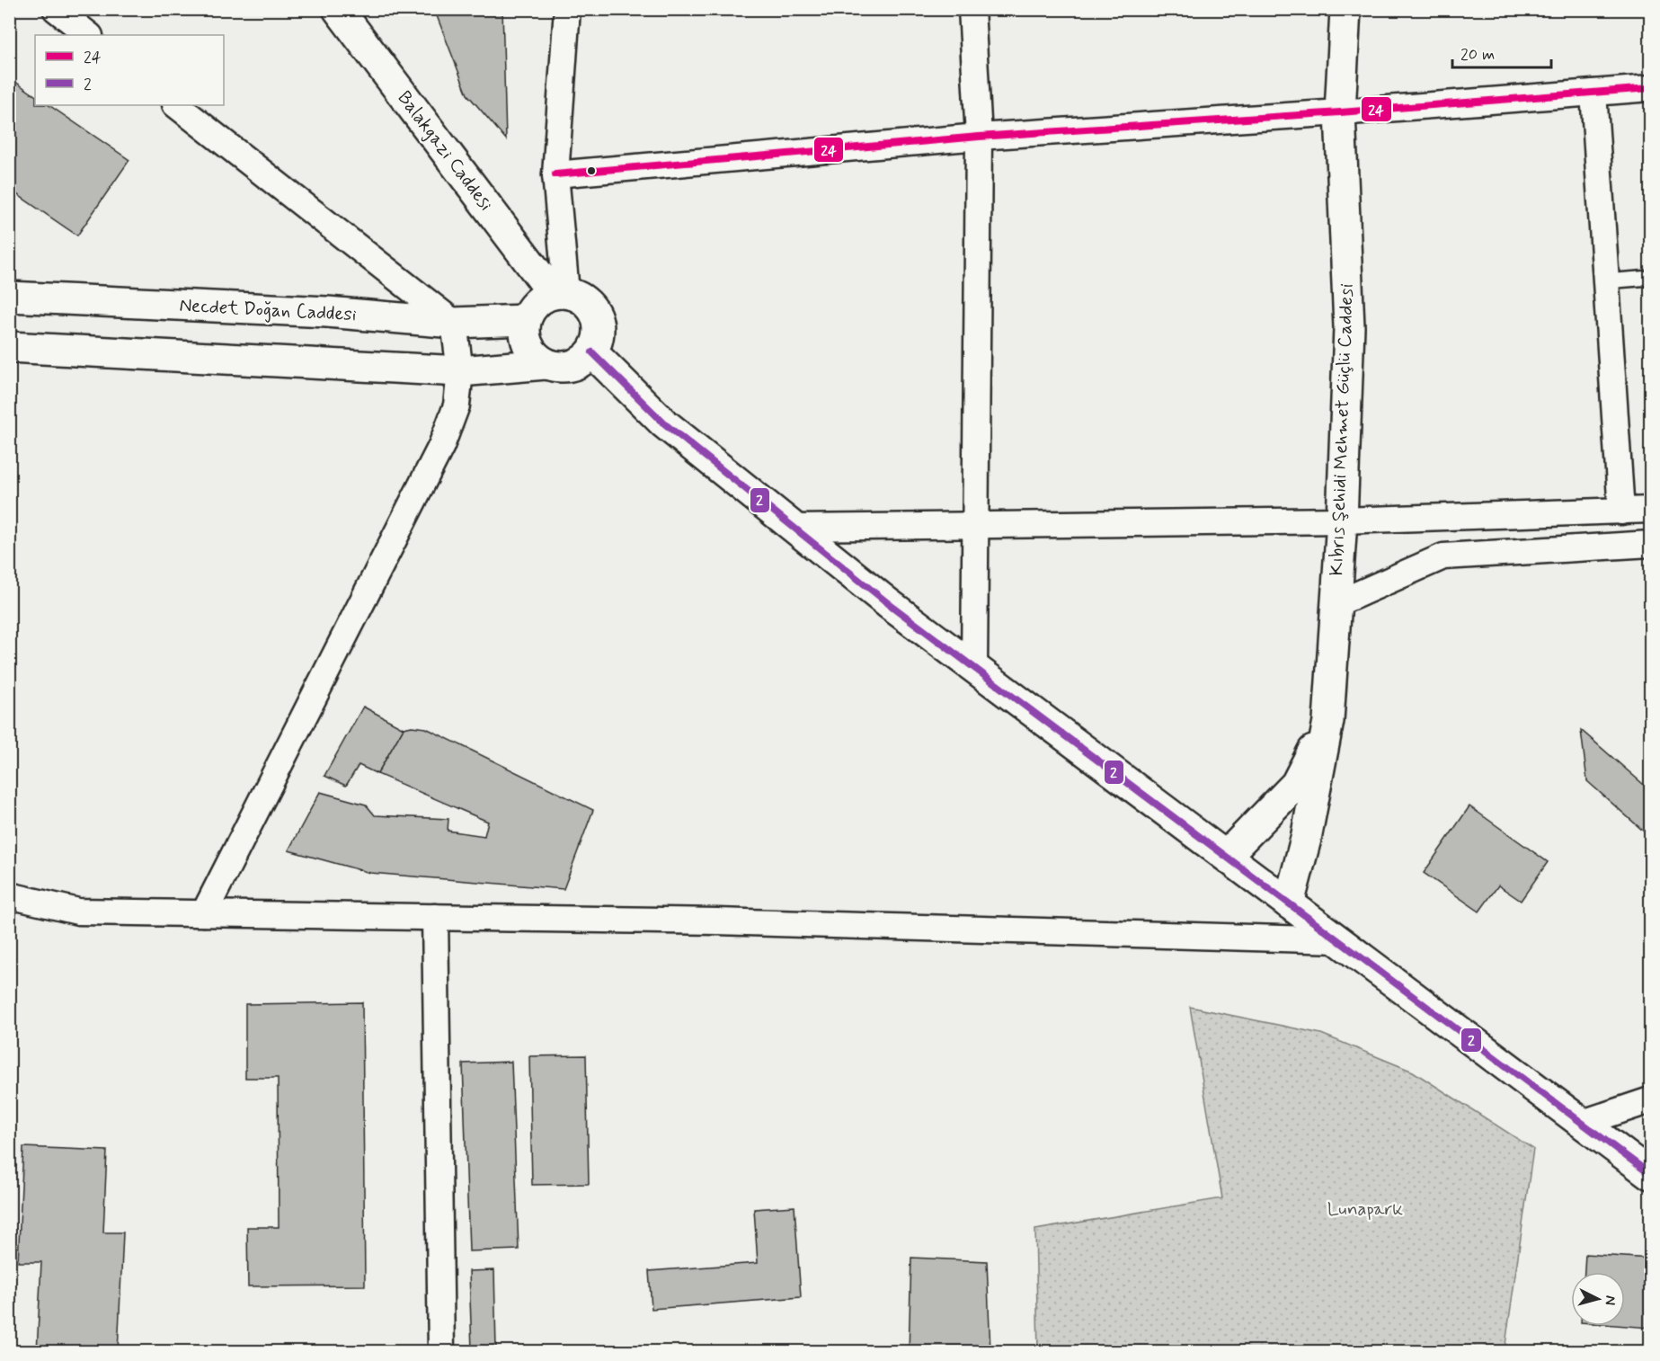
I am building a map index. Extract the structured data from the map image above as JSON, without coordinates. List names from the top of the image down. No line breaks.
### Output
{"streets":{"main road":["Balakgazi Caddesi","Necdet Doğan Caddesi","Kıbrıs Şehidi Mehmet Güçlü Caddesi"]},"crossings":[["Balakgazi Caddesi","Necdet Doğan Caddesi"]],"parks":["Lunapark"],"lines":["transit line 24","transit line 2"],"legend":["24","2"],"scale_bar":"20 m","north":"right"}
